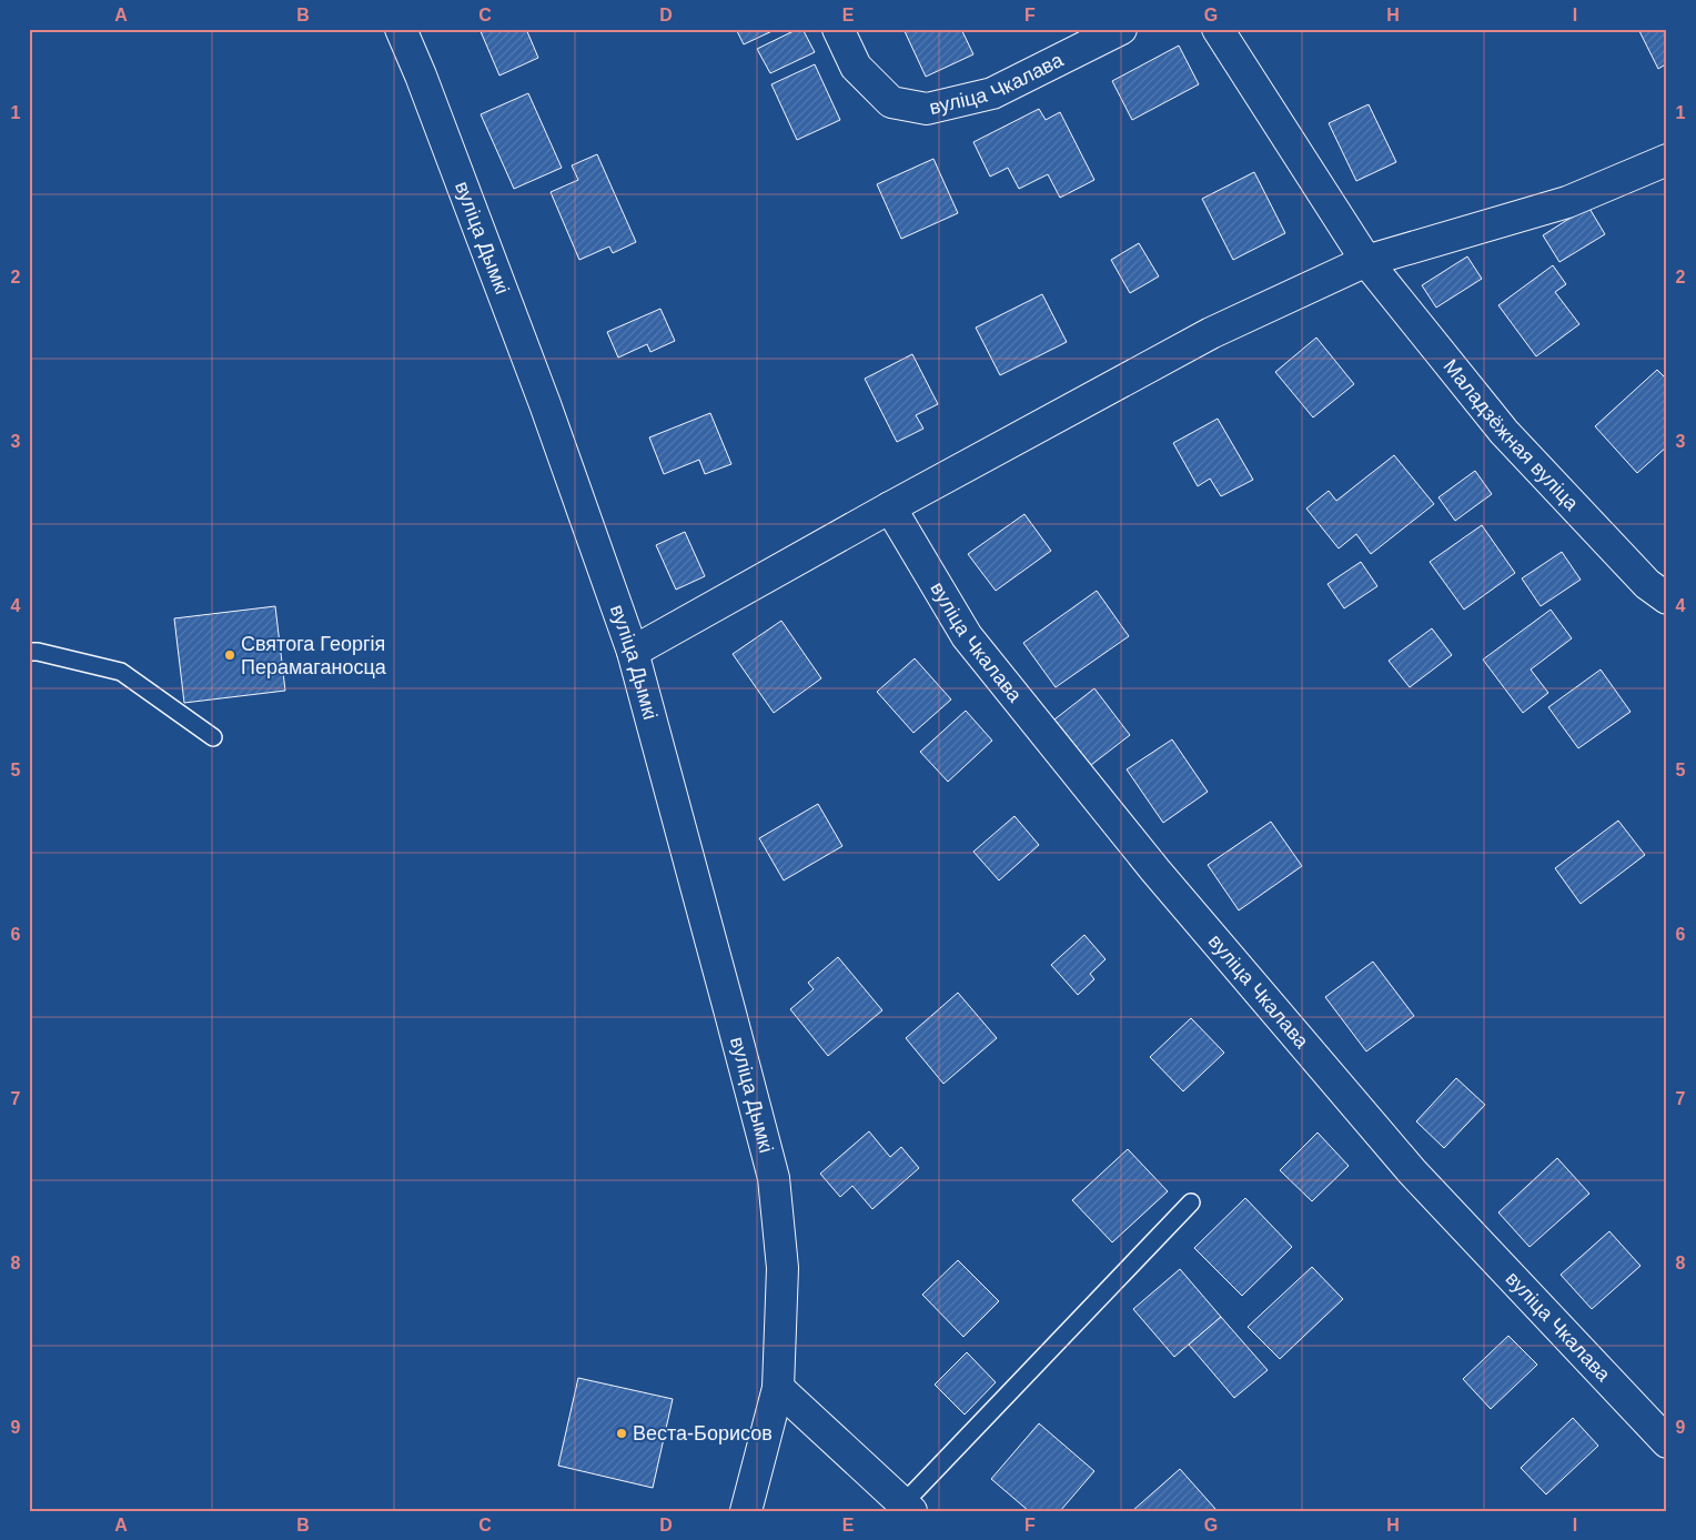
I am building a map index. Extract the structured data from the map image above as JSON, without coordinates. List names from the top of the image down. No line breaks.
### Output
{"streets":{"street":["вуліца Чкалава","вуліца Дымкі","Маладзёжная вуліца"]},"places":["Святога Георгія Перамаганосца","Веста-Борисов"],"grid":{"columns":["A","B","C","D","E","F","G","H","I"],"rows":["1","2","3","4","5","6","7","8","9"]}}
